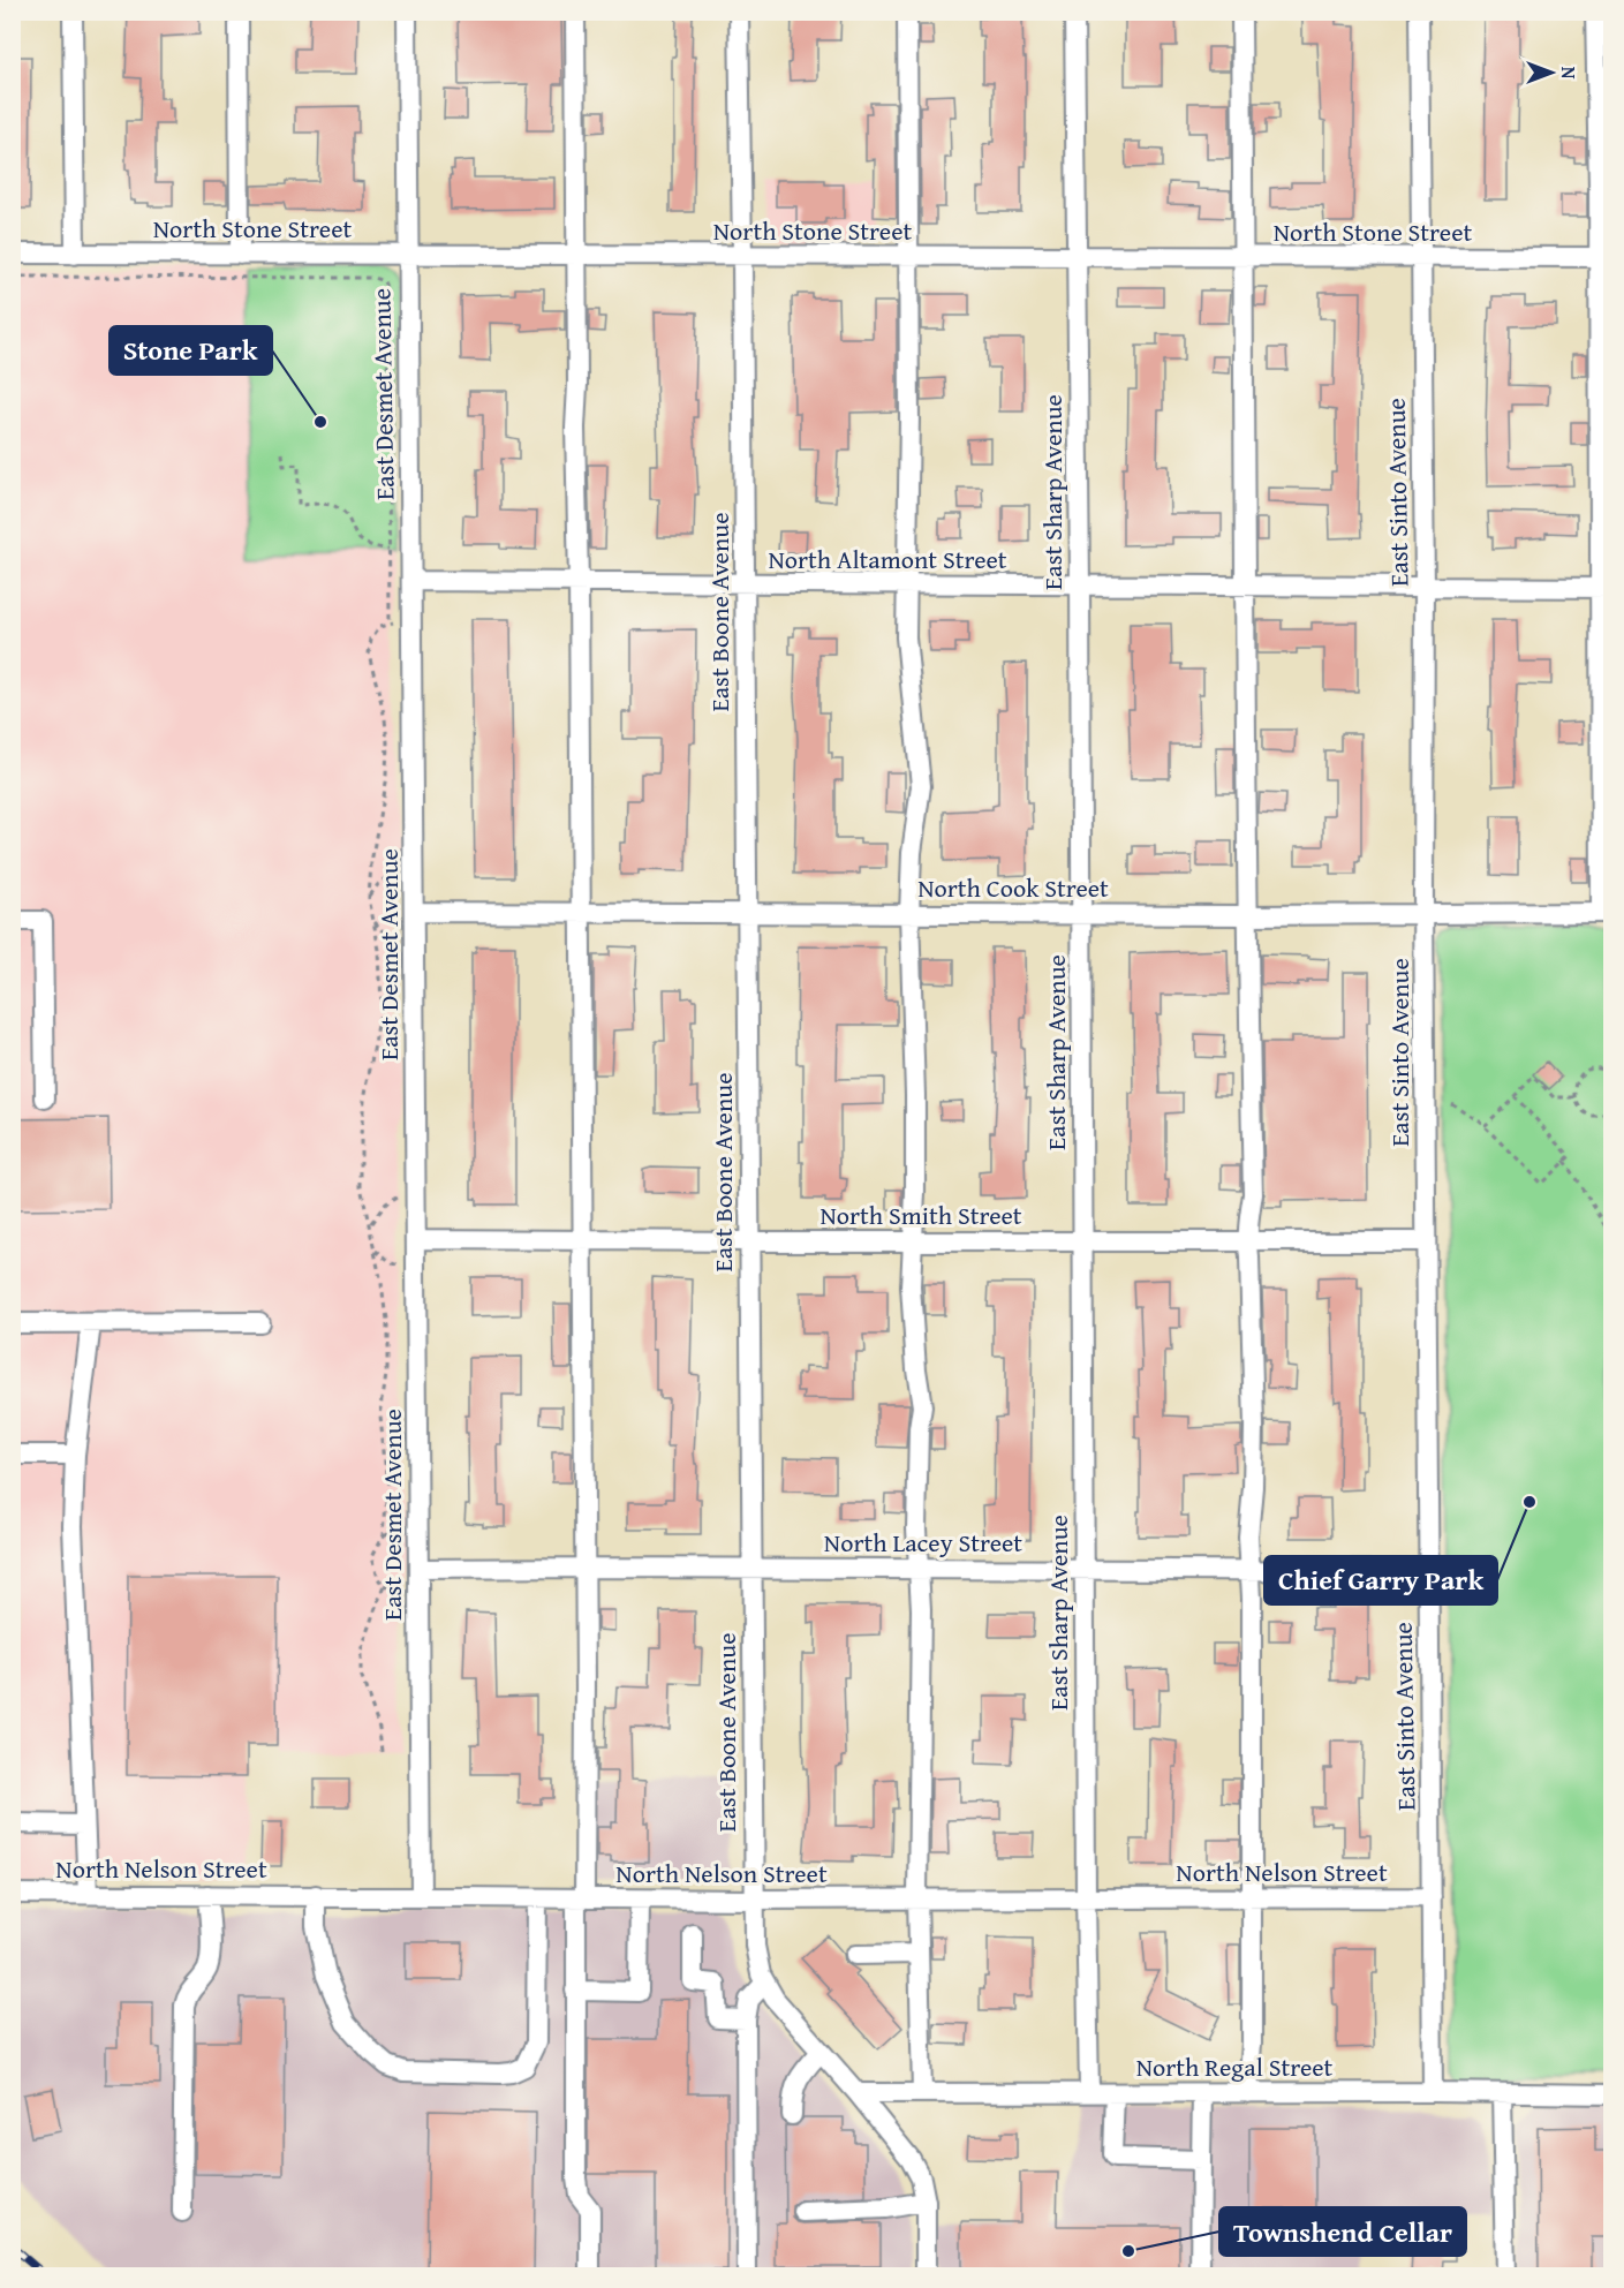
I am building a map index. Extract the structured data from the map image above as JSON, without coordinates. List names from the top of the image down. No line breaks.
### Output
{"streets":{"street":["North Stone Street","East Desmet Avenue","East Sharp Avenue","East Sinto Avenue","North Altamont Street","East Boone Avenue","North Cook Street","North Smith Street","North Lacey Street","North Nelson Street","North Regal Street"]},"crossings":[["North Stone Street","East Desmet Avenue"],["North Stone Street","East Sharp Avenue"],["North Stone Street","East Sinto Avenue"],["North Stone Street","East Boone Avenue"],["East Desmet Avenue","North Altamont Street"],["East Desmet Avenue","North Cook Street"],["East Desmet Avenue","North Smith Street"],["East Desmet Avenue","North Lacey Street"],["East Desmet Avenue","North Nelson Street"],["East Sharp Avenue","North Altamont Street"],["East Sharp Avenue","North Cook Street"],["East Sharp Avenue","North Smith Street"],["East Sharp Avenue","North Lacey Street"],["East Sharp Avenue","North Nelson Street"],["East Sharp Avenue","North Regal Street"],["East Sinto Avenue","North Altamont Street"],["East Sinto Avenue","North Cook Street"],["East Sinto Avenue","North Smith Street"],["East Sinto Avenue","North Lacey Street"],["East Sinto Avenue","North Nelson Street"],["East Sinto Avenue","North Regal Street"],["North Altamont Street","East Boone Avenue"],["East Boone Avenue","North Cook Street"],["East Boone Avenue","North Smith Street"],["East Boone Avenue","North Lacey Street"],["East Boone Avenue","North Nelson Street"],["East Boone Avenue","North Regal Street"]],"places":["Stone Park","Chief Garry Park","Townshend Cellar"],"north":"right"}
